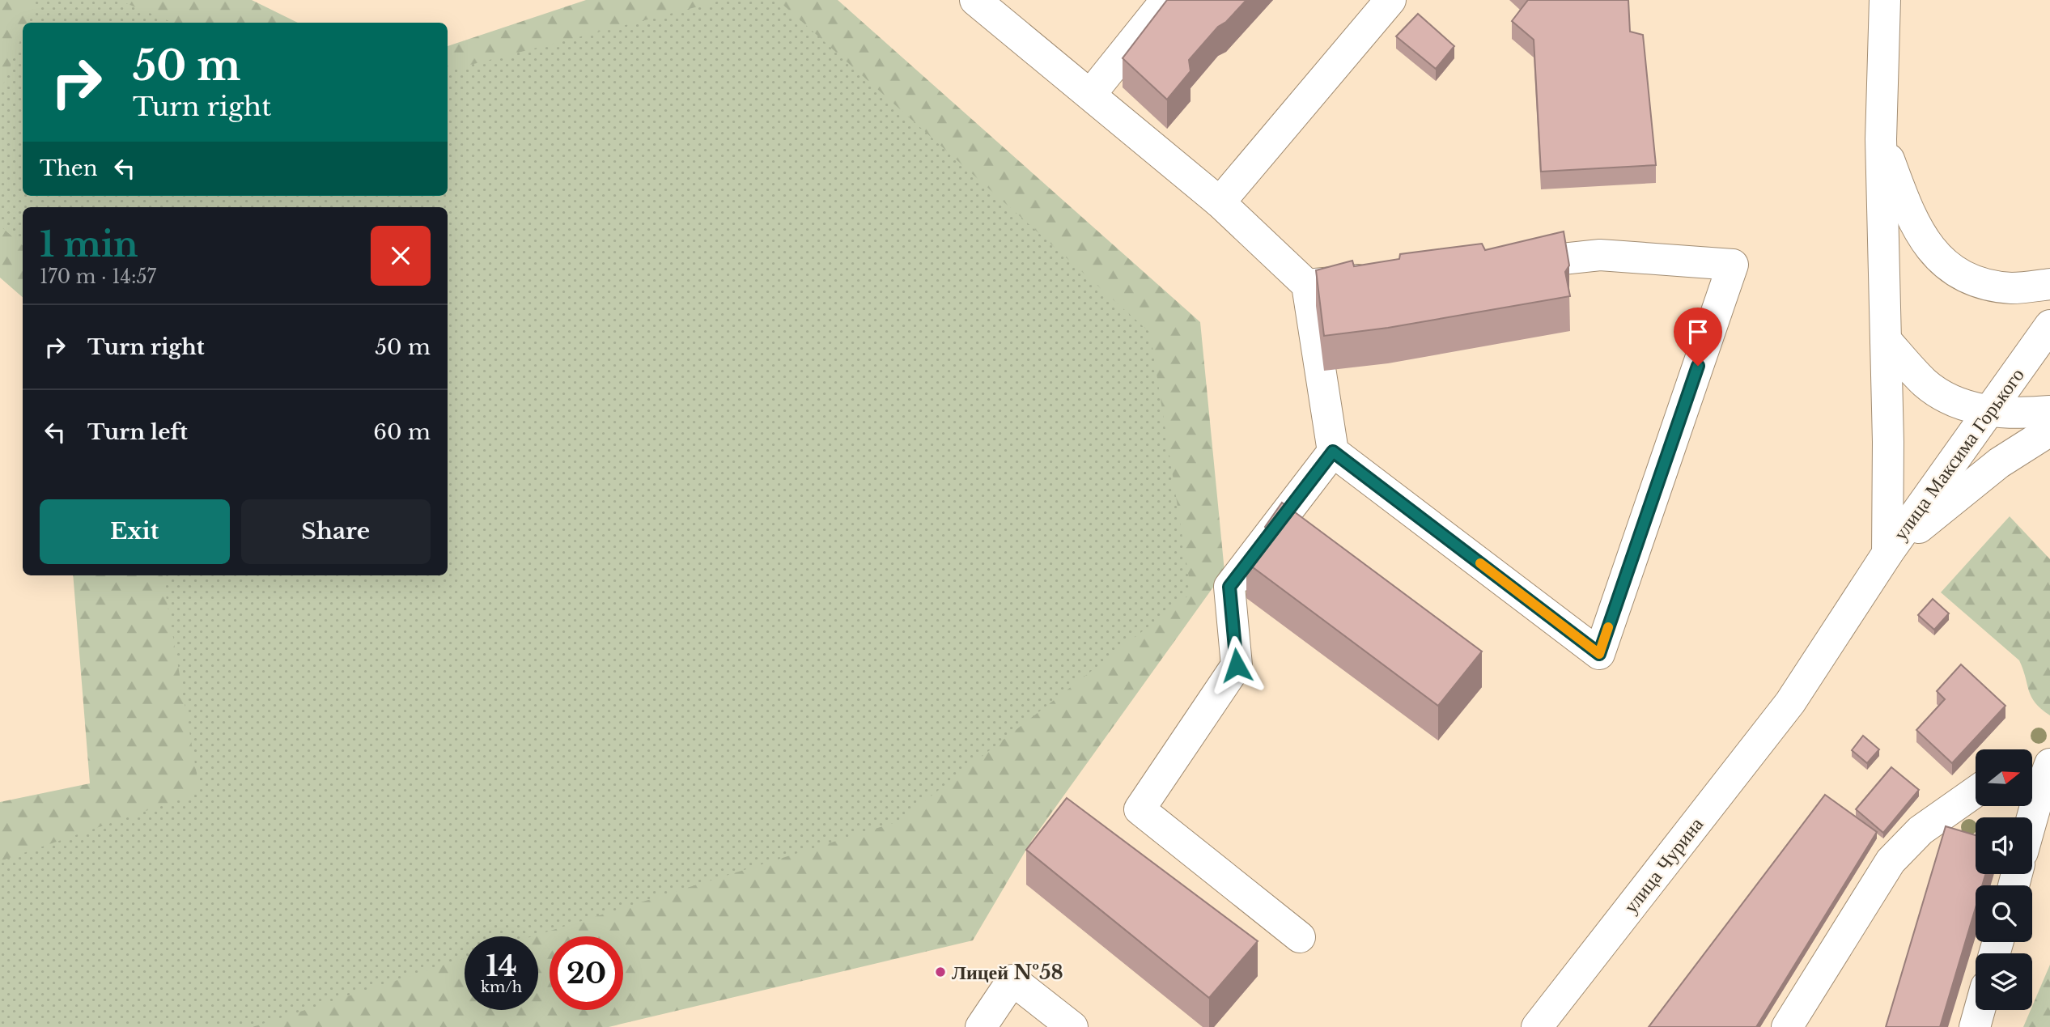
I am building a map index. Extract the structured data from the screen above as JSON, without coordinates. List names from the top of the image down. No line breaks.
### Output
{"streets":{"street":["улица Максима Горького","улица Чурина"]},"crossings":[["улица Максима Горького","улица Чурина"]],"places":["Лицей №58"],"north":"right","page":{"turn":["50 m","Turn right"],"then":"Then","heading":["1 min","170 m · 14:57"],"list":[{"name":"Turn right","value":"50 m"},{"name":"Turn left","value":"60 m"}],"buttons":["Exit","Share"],"speed":"14 km/h","limit":"20"}}
